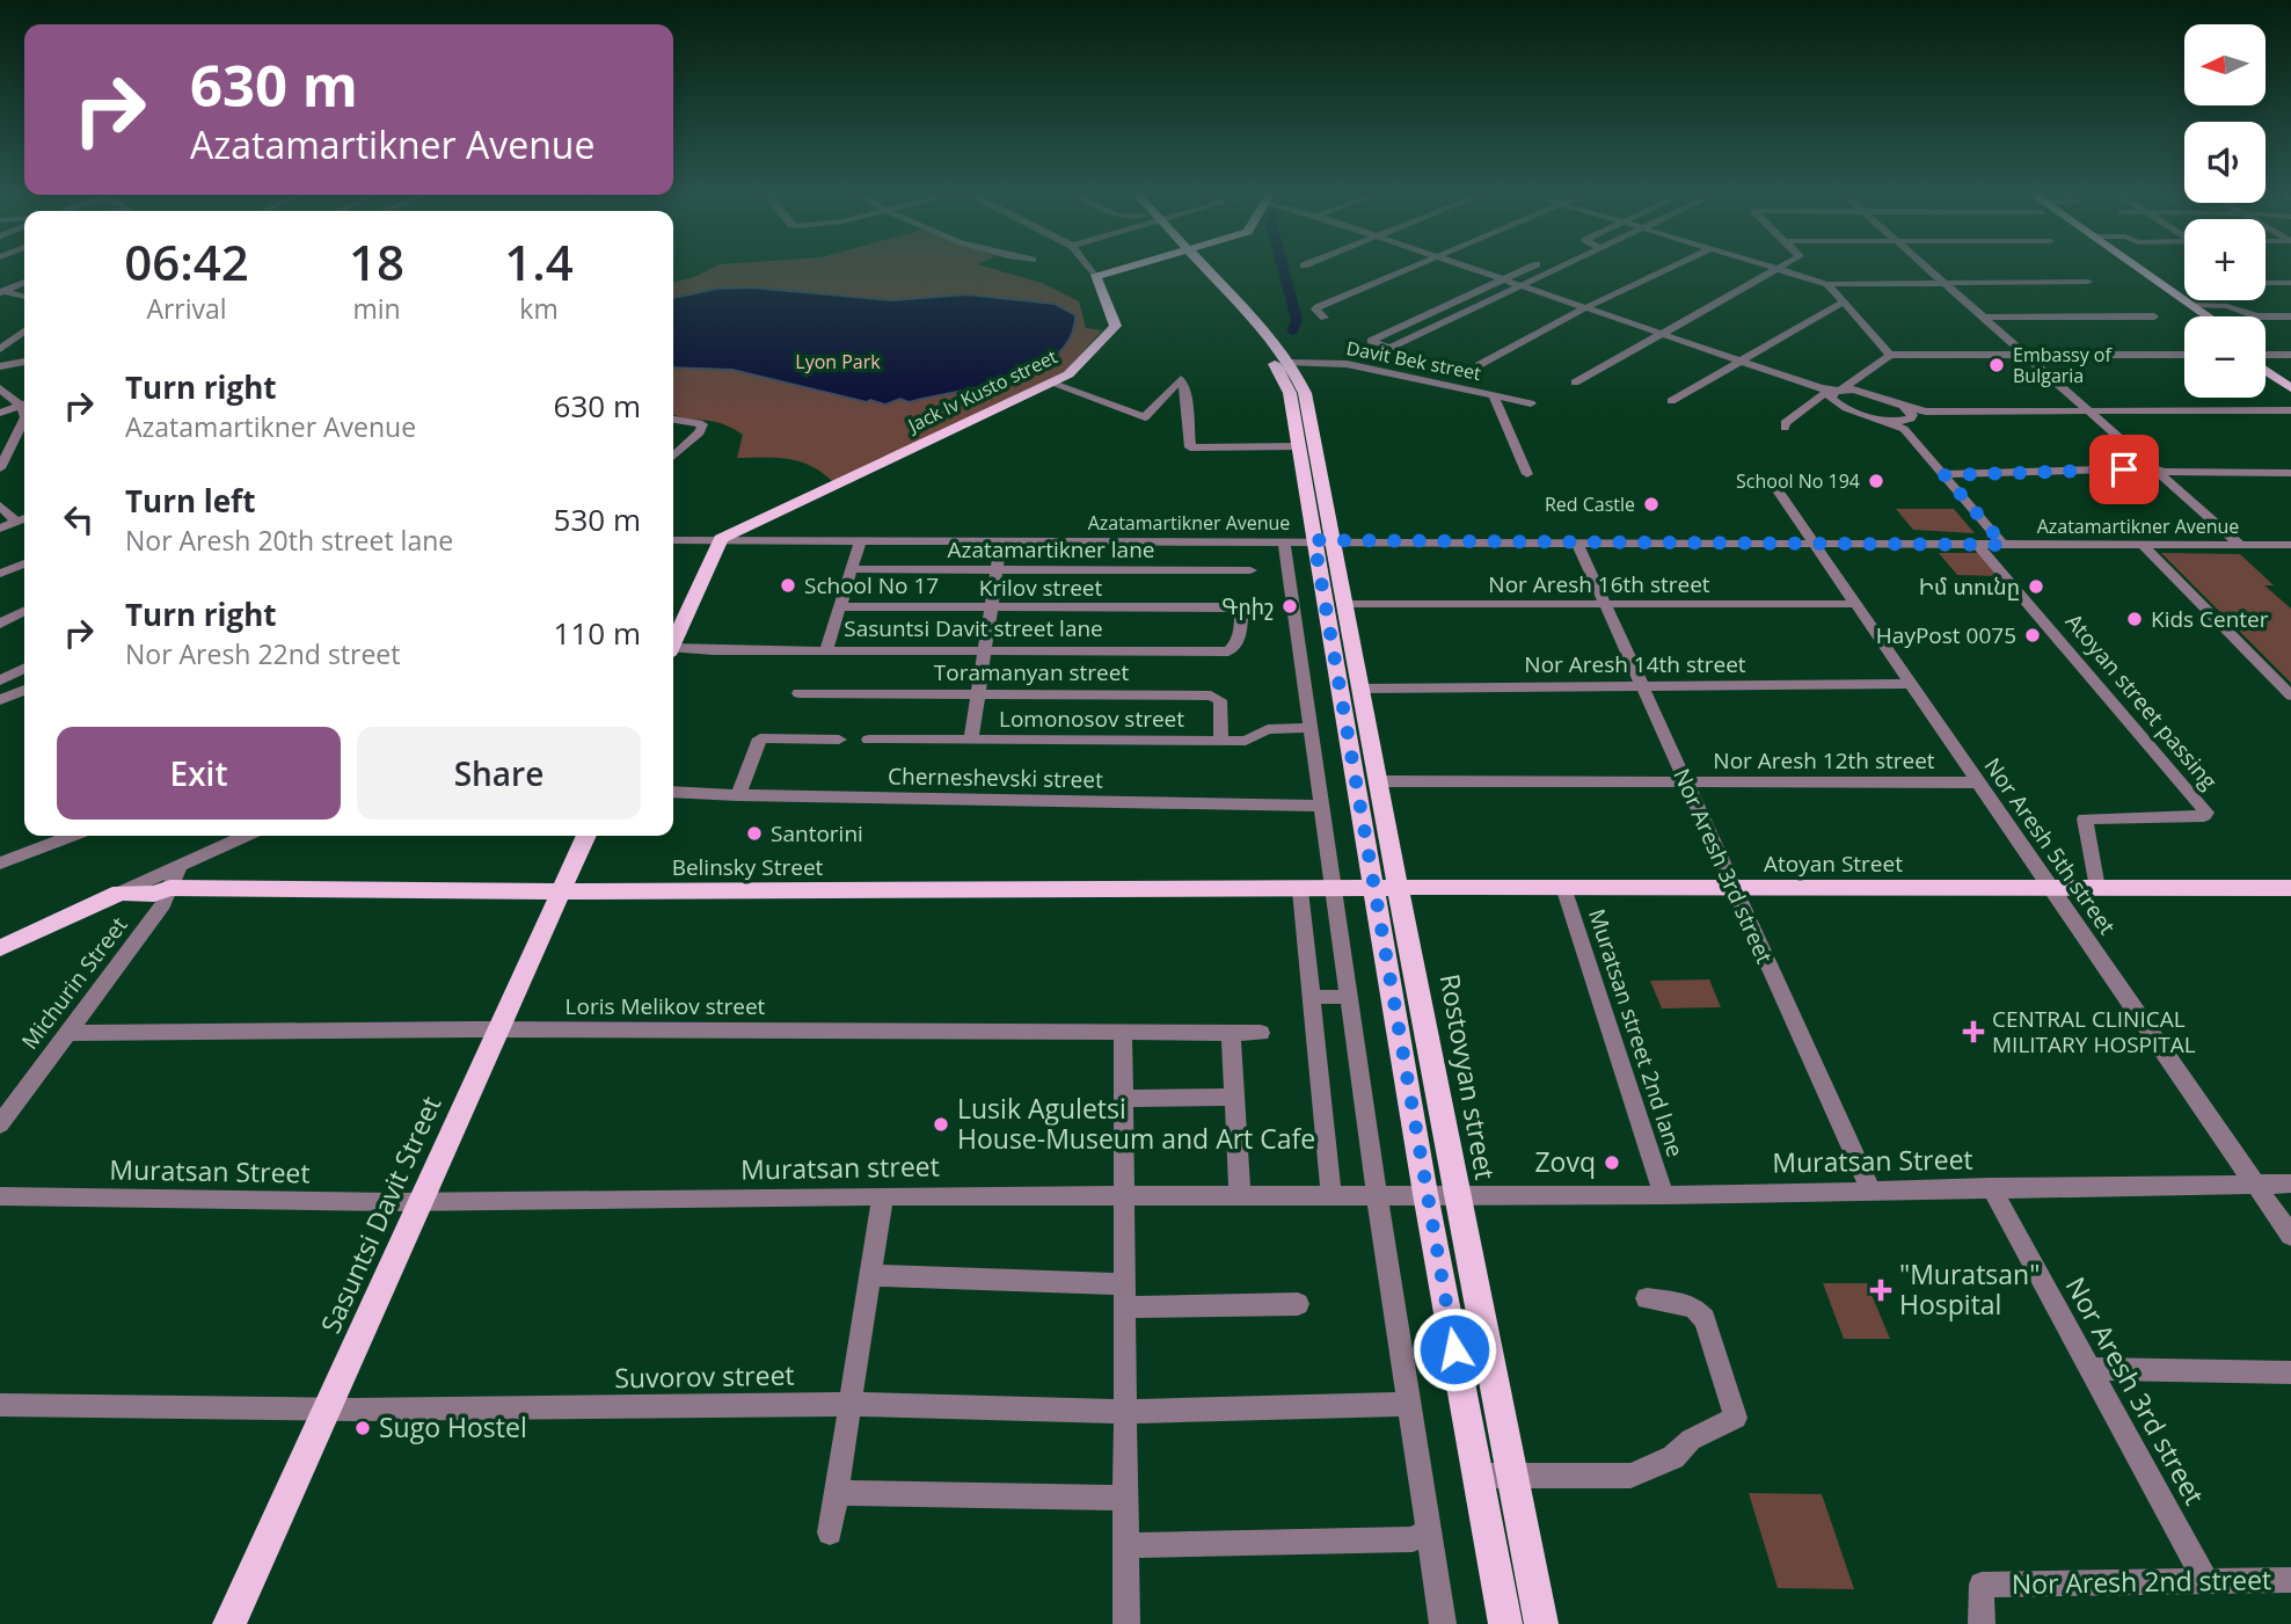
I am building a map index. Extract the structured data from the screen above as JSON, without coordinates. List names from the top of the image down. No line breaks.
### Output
{"streets":{"main road":["Jack Iv Kusto street","Atoyan Street","Belinsky Street","Rostovyan street","Sasuntsi Davit Street"],"street":["Davit Bek street","Azatamartikner Avenue","Azatamartikner lane","Nor Aresh 16th street","Krilov street","Sasuntsi Davit street lane","Nor Aresh 14th street","Toramanyan street","Atoyan street passing","Lomonosov street","Nor Aresh 12th street","Cherneshevski street","Nor Aresh 5th street","Nor Aresh 3rd street","Michurin Street","Loris Melikov street","Muratsan street 2nd lane","Muratsan Street","Muratsan street","Suvorov street","Nor Aresh 2nd street"]},"crossings":[["Jack Iv Kusto street","Azatamartikner Avenue"],["Azatamartikner Avenue","Atoyan street passing"],["Azatamartikner Avenue","Nor Aresh 5th street"],["Azatamartikner Avenue","Nor Aresh 3rd street"],["Azatamartikner Avenue","Rostovyan street"],["Nor Aresh 16th street","Nor Aresh 5th street"],["Nor Aresh 16th street","Nor Aresh 3rd street"],["Nor Aresh 16th street","Rostovyan street"],["Krilov street","Sasuntsi Davit street lane"],["Nor Aresh 14th street","Nor Aresh 5th street"],["Nor Aresh 14th street","Nor Aresh 3rd street"],["Nor Aresh 14th street","Rostovyan street"],["Toramanyan street","Lomonosov street"],["Atoyan street passing","Atoyan Street"],["Nor Aresh 12th street","Nor Aresh 5th street"],["Nor Aresh 12th street","Nor Aresh 3rd street"],["Nor Aresh 12th street","Rostovyan street"],["Nor Aresh 5th street","Atoyan Street"],["Nor Aresh 5th street","Muratsan Street"],["Atoyan Street","Nor Aresh 3rd street"],["Atoyan Street","Belinsky Street"],["Atoyan Street","Muratsan street 2nd lane"],["Atoyan Street","Rostovyan street"],["Nor Aresh 3rd street","Muratsan Street"],["Nor Aresh 3rd street","Nor Aresh 2nd street"],["Belinsky Street","Michurin Street"],["Belinsky Street","Rostovyan street"],["Belinsky Street","Sasuntsi Davit Street"],["Michurin Street","Loris Melikov street"],["Loris Melikov street","Sasuntsi Davit Street"],["Muratsan street 2nd lane","Muratsan Street"],["Rostovyan street","Muratsan Street"],["Rostovyan street","Muratsan street"],["Muratsan Street","Muratsan street"],["Muratsan Street","Sasuntsi Davit Street"],["Muratsan street","Sasuntsi Davit Street"],["Sasuntsi Davit Street","Suvorov street"]],"parks":["Lyon Park"],"places":{"other":["Embassy of Bulgaria","School No 194","Red Castle","School No 17","Իմ տունը","Գրիշ","Kids Center","HayPost 0075","Santorini","Lusik Aguletsi House-Museum and Art Cafe","Zovq","Sugo Hostel"],"health":["CENTRAL CLINICAL MILITARY HOSPITAL","\"Muratsan\" Hospital"]},"north":"left","page":{"map_buttons":["+","−"],"turn":["630 m","Azatamartikner Avenue"],"eta":["06:42","Arrival","18","min","1.4","km"],"list":[{"name":"Turn right","note":"Azatamartikner Avenue","value":"630 m"},{"name":"Turn left","note":"Nor Aresh 20th street lane","value":"530 m"},{"name":"Turn right","note":"Nor Aresh 22nd street","value":"110 m"}],"buttons":["Exit","Share"]}}
